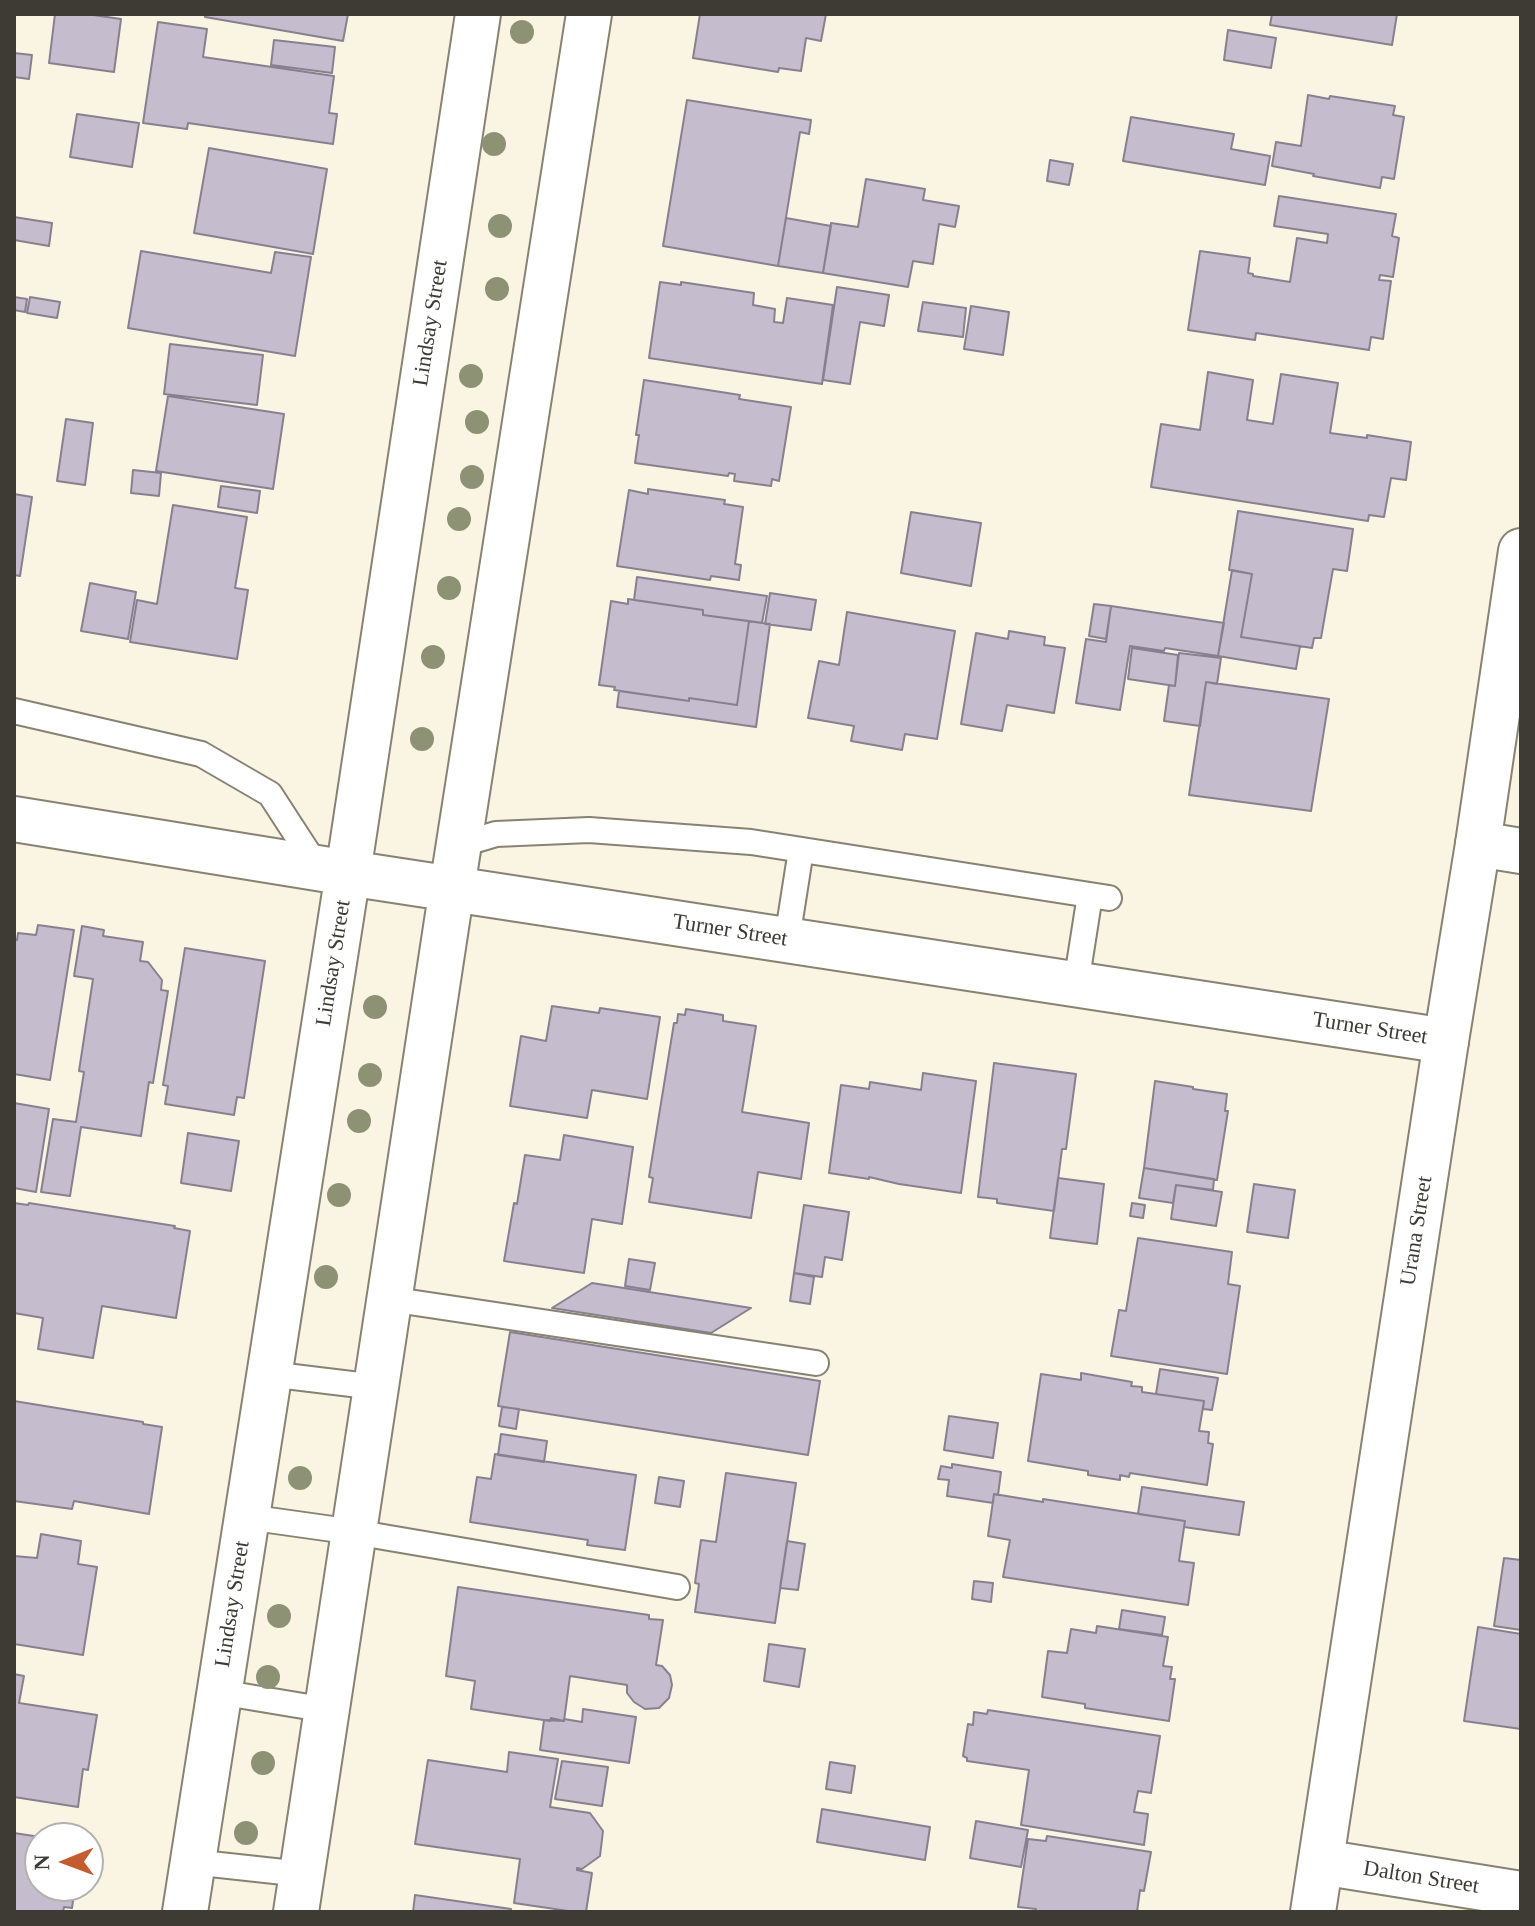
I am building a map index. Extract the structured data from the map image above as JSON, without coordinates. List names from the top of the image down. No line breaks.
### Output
{"streets":{"street":["Lindsay Street","Turner Street","Urana Street","Dalton Street"]},"crossings":[["Lindsay Street","Turner Street"],["Turner Street","Urana Street"],["Urana Street","Dalton Street"]],"north":"left"}
